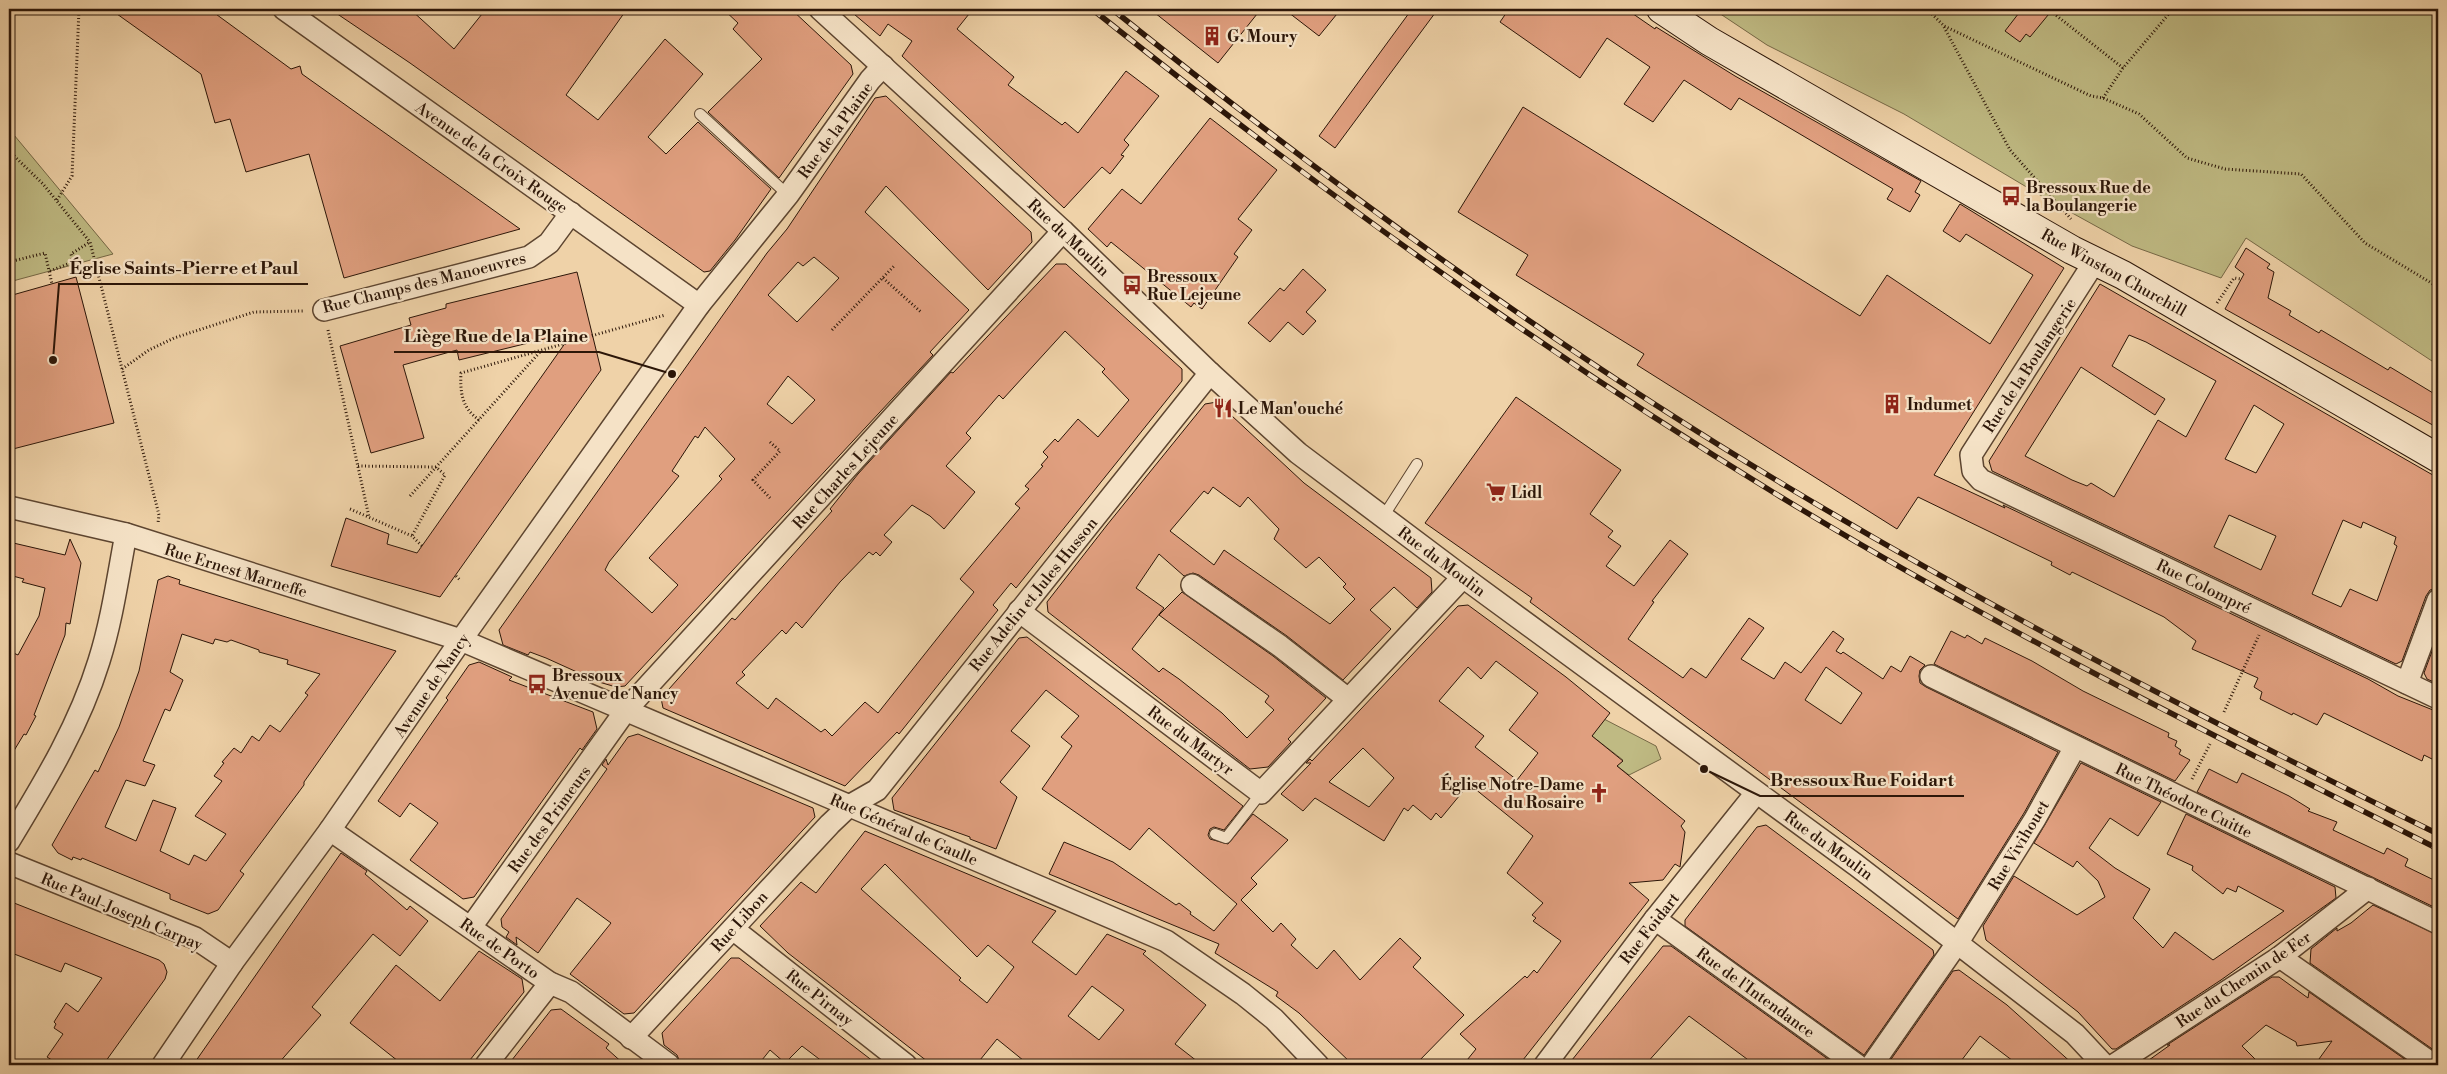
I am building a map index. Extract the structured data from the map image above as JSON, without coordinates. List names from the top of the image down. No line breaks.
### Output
{"streets":{"main road":["Rue Winston Churchill"],"street":["Rue de la Plaine","Avenue de la Croix Rouge","Rue du Moulin","Rue Champs des Manoeuvres","Rue de la Boulangerie","Rue Charles Lejeune","Rue Ernest Marneffe","Rue Colompré","Rue Adelin et Jules Husson","Avenue de Nancy","Rue du Martyr","Rue Théodore Cuitte","Rue des Primeurs","Rue Général de Gaulle","Rue Vivihouet","Rue Paul-Joseph Carpay","Rue Libon","Rue Foidart","Rue de Porto","Rue du Chemin de Fer","Rue de l'Intendance","Rue Pirnay"]},"crossings":[["Rue de la Plaine","Avenue de la Croix Rouge"],["Rue de la Plaine","Rue du Moulin"],["Rue de la Plaine","Avenue de Nancy"],["Avenue de la Croix Rouge","Rue Champs des Manoeuvres"],["Avenue de la Croix Rouge","Avenue de Nancy"],["Rue du Moulin","Rue Charles Lejeune"],["Rue du Moulin","Rue Adelin et Jules Husson"],["Rue du Moulin","Rue Vivihouet"],["Rue du Moulin","Rue Foidart"],["Rue Winston Churchill","Rue de la Boulangerie"],["Rue de la Boulangerie","Rue Colompré"],["Rue Charles Lejeune","Rue des Primeurs"],["Rue Charles Lejeune","Rue Général de Gaulle"],["Rue Ernest Marneffe","Avenue de Nancy"],["Rue Ernest Marneffe","Rue Général de Gaulle"],["Rue Adelin et Jules Husson","Rue du Martyr"],["Rue Adelin et Jules Husson","Rue Général de Gaulle"],["Rue Adelin et Jules Husson","Rue Libon"],["Avenue de Nancy","Rue Général de Gaulle"],["Avenue de Nancy","Rue Paul-Joseph Carpay"],["Avenue de Nancy","Rue de Porto"],["Rue Théodore Cuitte","Rue Vivihouet"],["Rue Théodore Cuitte","Rue du Chemin de Fer"],["Rue des Primeurs","Rue Général de Gaulle"],["Rue des Primeurs","Rue de Porto"],["Rue Général de Gaulle","Rue Libon"],["Rue Libon","Rue de Porto"],["Rue Libon","Rue Pirnay"],["Rue Foidart","Rue de l'Intendance"]],"places":{"building":["G. Moury","Indumet"],"bus stop":["Bressoux Rue de la Boulangerie","Bressoux Rue Lejeune","Bressoux Avenue de Nancy"],"other":["Église Saints-Pierre et Paul","Liège Rue de la Plaine","Bressoux Rue Foidart"],"restaurant":["Le Man'ouché"],"supermarket":["Lidl"],"church":["Église Notre-Dame du Rosaire"]}}
